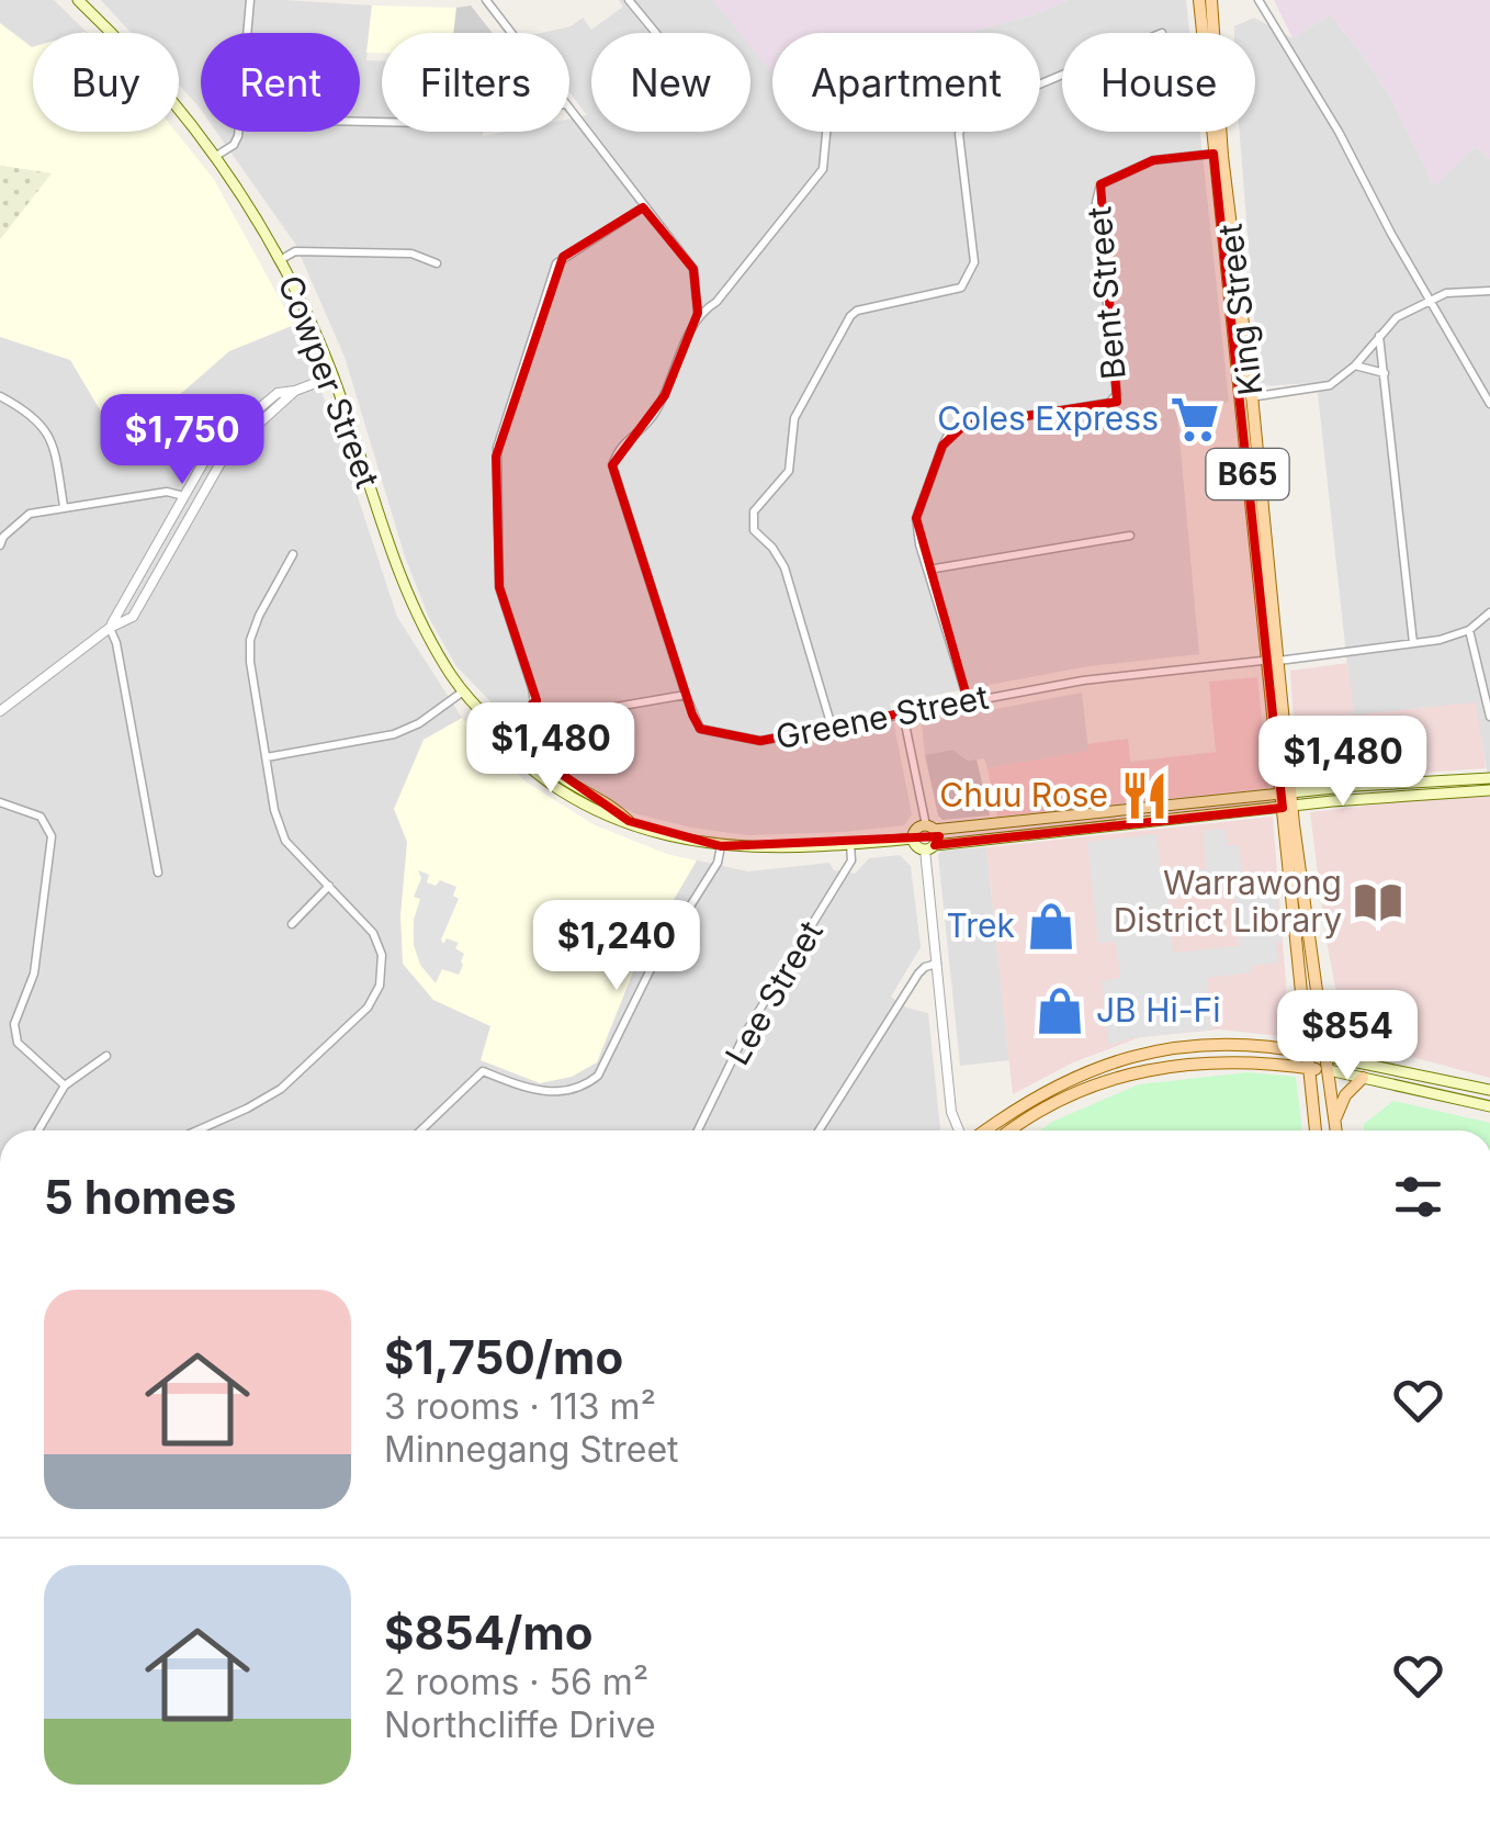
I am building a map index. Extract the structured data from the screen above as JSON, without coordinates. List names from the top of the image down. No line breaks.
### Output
{"streets":{"main road":["King Street","Cowper Street","B65"],"street":["Bent Street","Greene Street","Lee Street"]},"crossings":[["Bent Street","King Street"],["Bent Street","Greene Street"],["King Street","Greene Street"],["Cowper Street","Lee Street"]],"places":{"supermarket":["Coles Express"],"restaurant":["Chuu Rose"],"library":["Warrawong District Library"],"shop":["Trek","JB Hi-Fi"]},"page":{"chip":["Buy","Rent","Filters","New","Apartment","House"],"price":["$1,750","$1,480","$1,480","$1,240","$854"],"heading":"5 homes","list":[{"name":"$1,750/mo","note":"3 rooms · 113 m² · Minnegang Street"},{"name":"$854/mo","note":"2 rooms · 56 m² · Northcliffe Drive"}]}}
